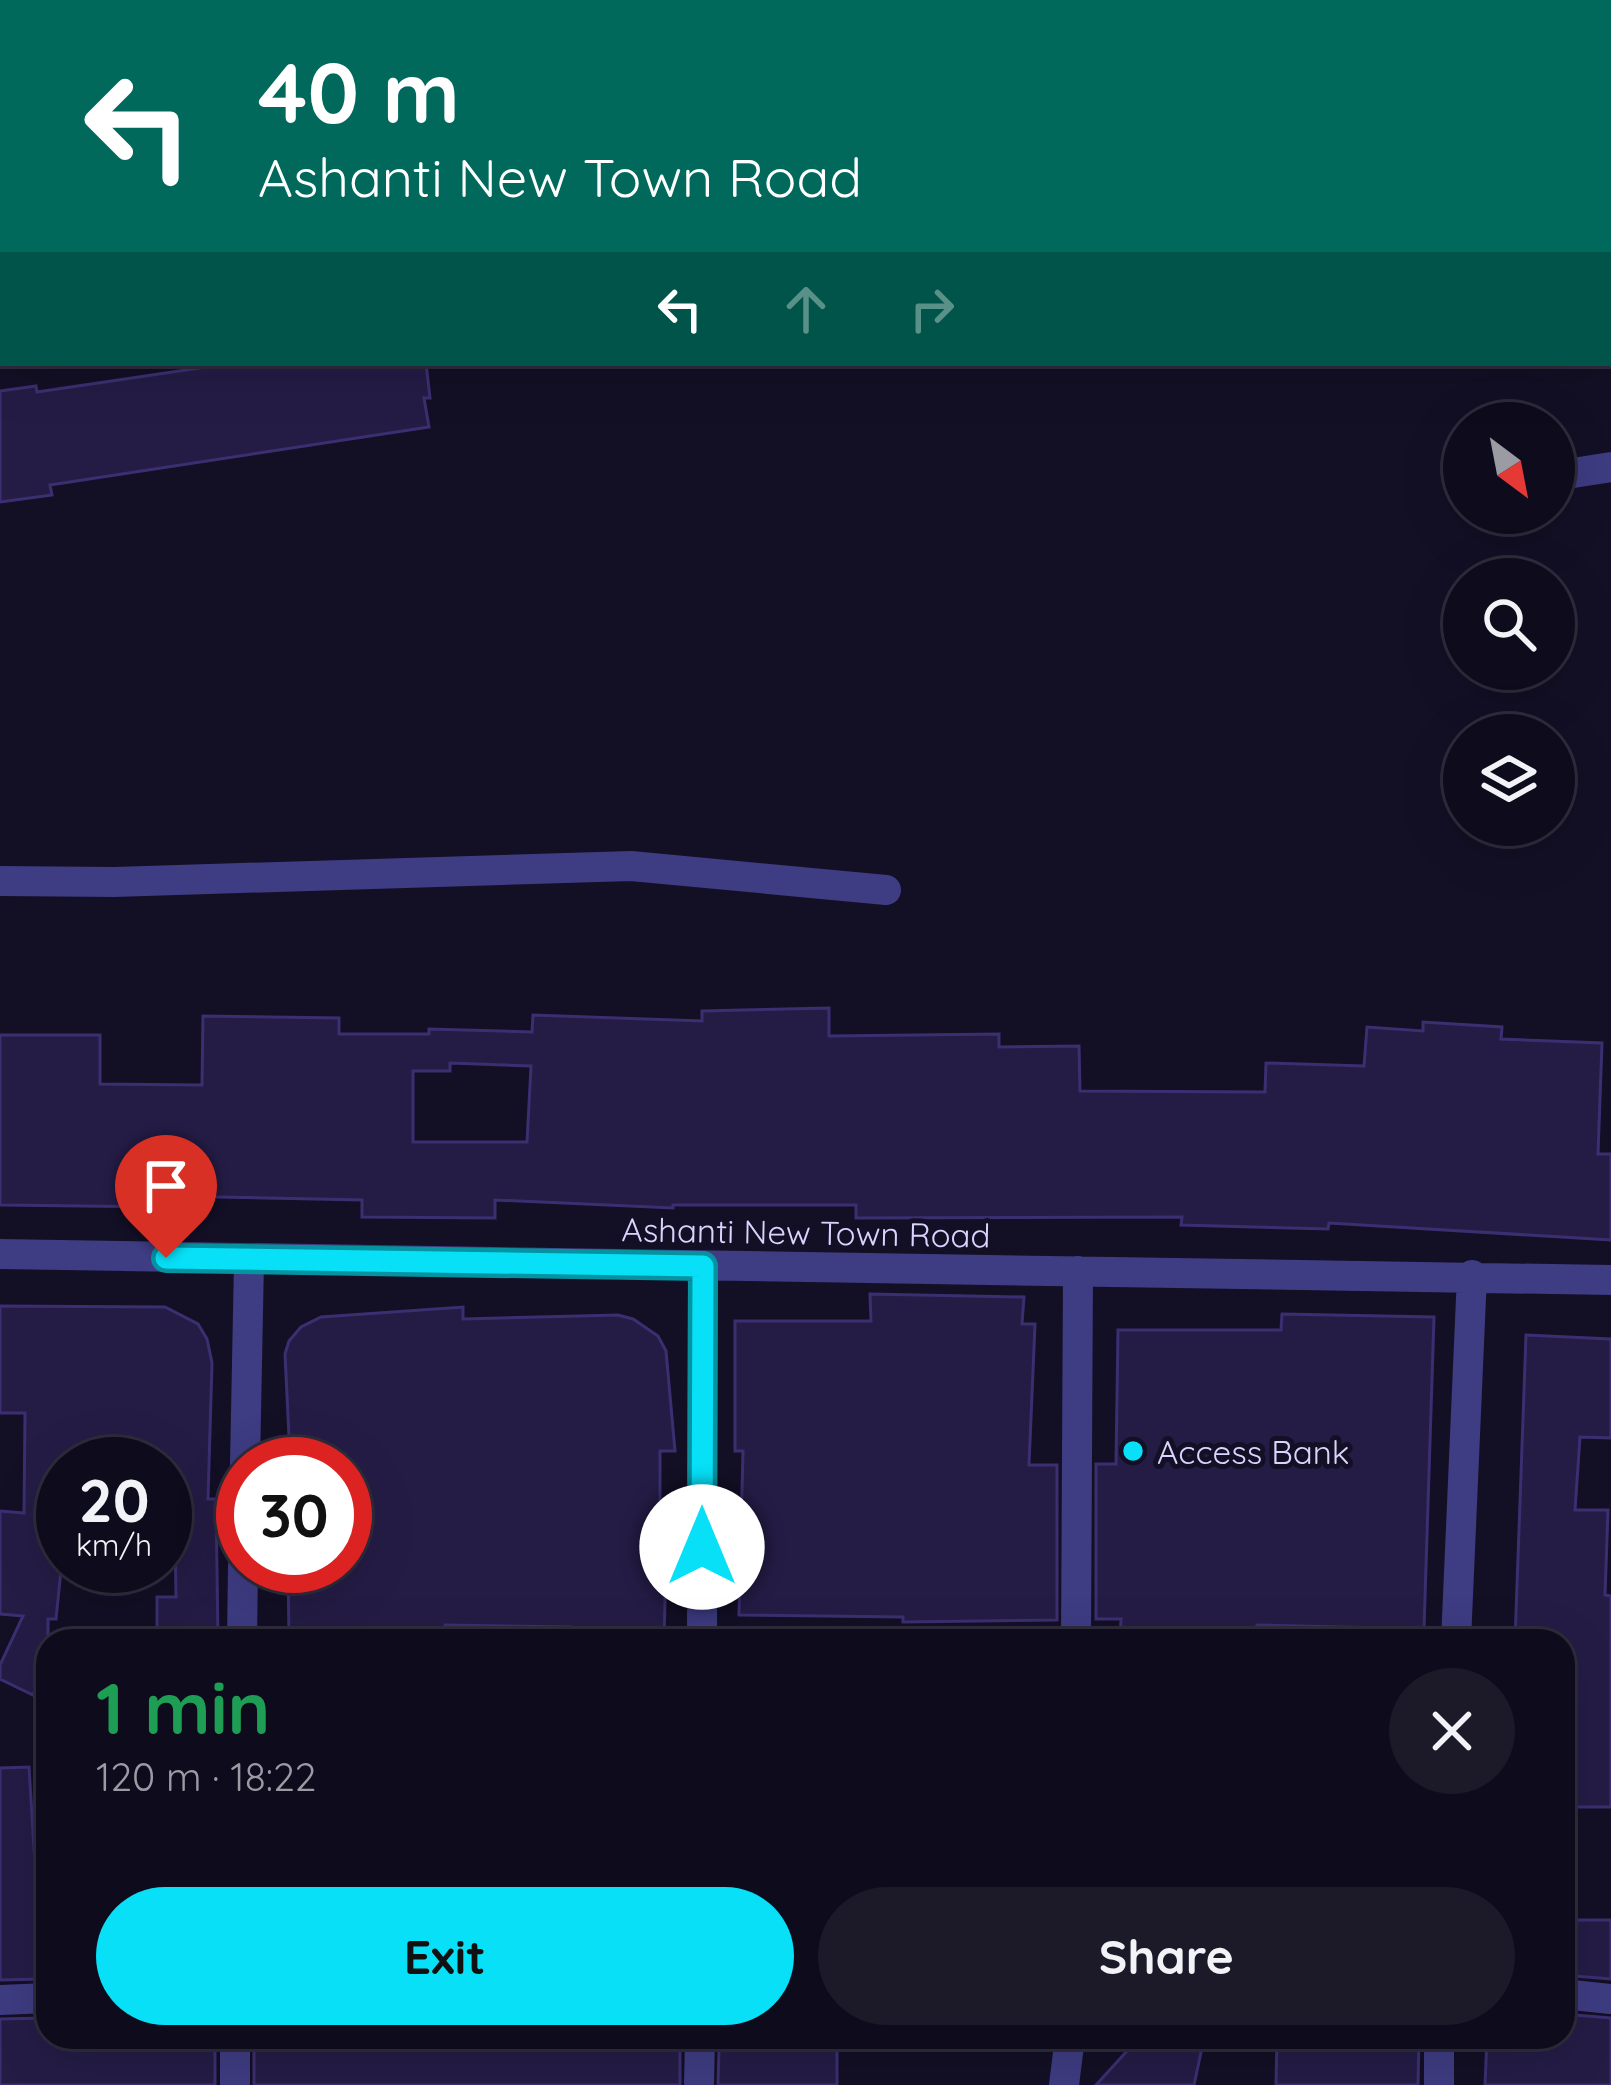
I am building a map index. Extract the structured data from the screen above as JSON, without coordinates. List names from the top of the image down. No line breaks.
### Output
{"streets":{"street":["Ashanti New Town Road"]},"places":["Access Bank"],"north":"bottom right","page":{"turn":["40 m","Ashanti New Town Road"],"speed":"20 km/h","limit":"30","heading":["1 min","120 m · 18:22"],"buttons":["Exit","Share"]}}
